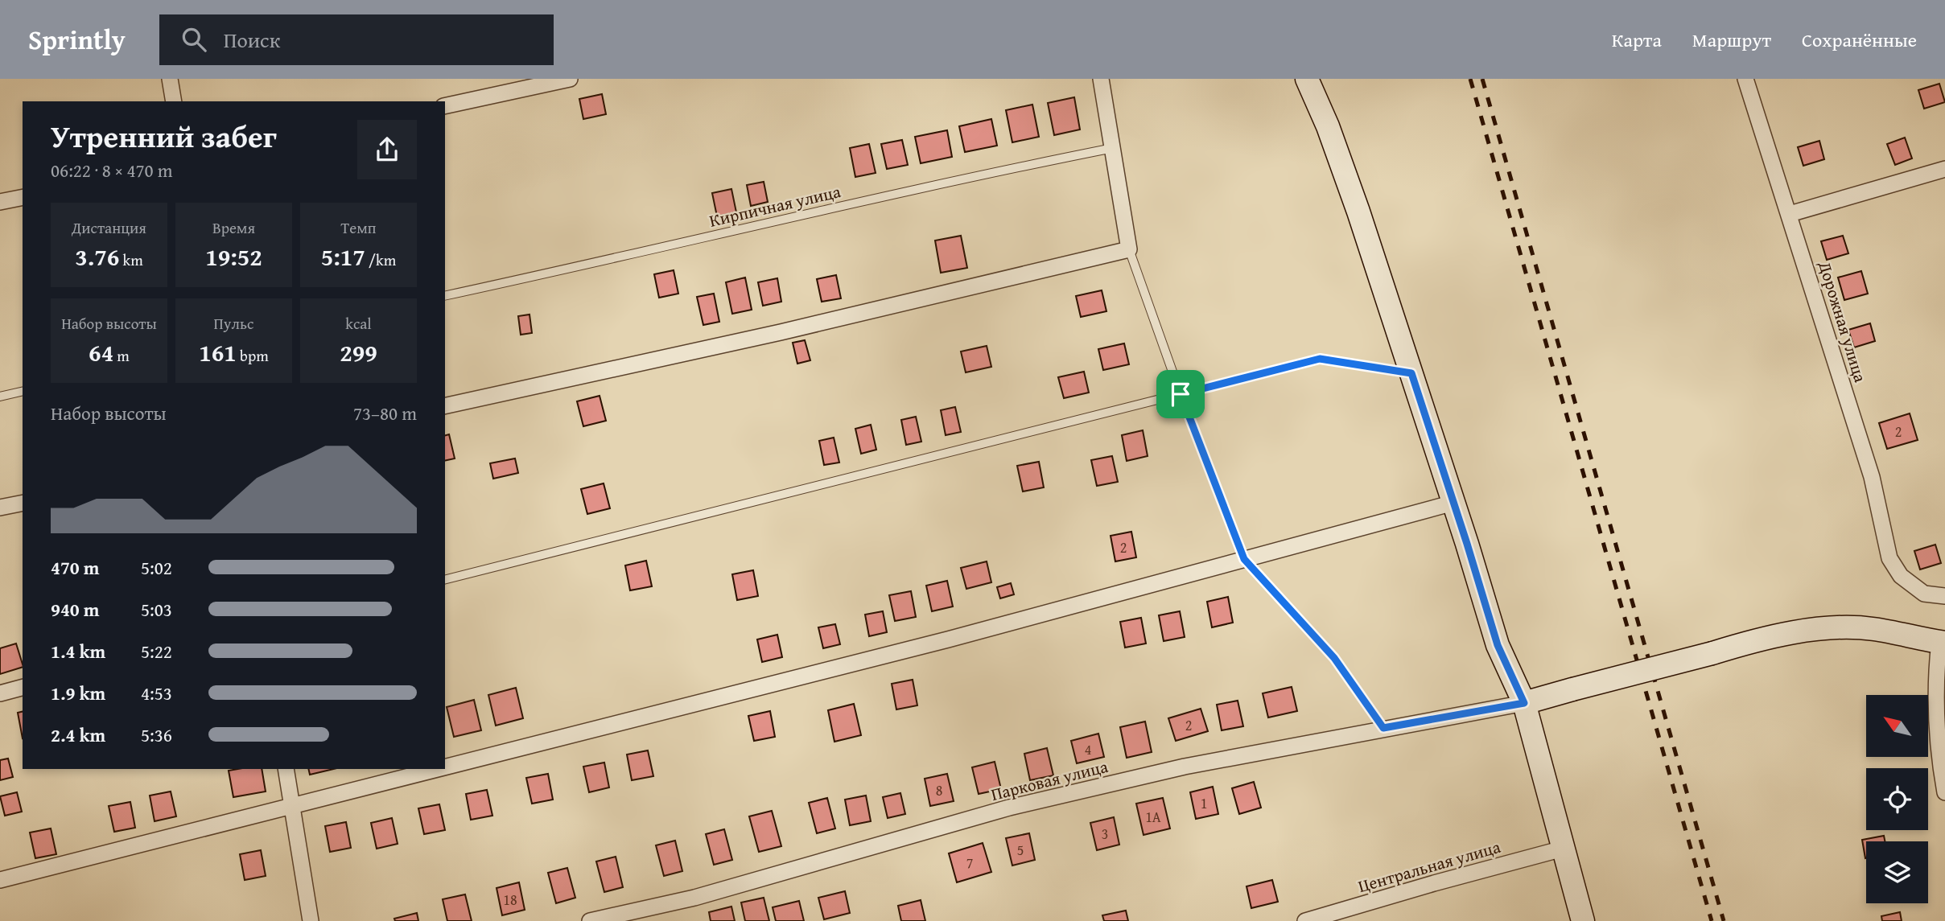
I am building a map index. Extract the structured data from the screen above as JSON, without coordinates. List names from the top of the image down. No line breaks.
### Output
{"streets":{"street":["Дорожная улица","Парковая улица","Центральная улица"],"lane":["Кирпичная улица"]},"house_numbers":["2","2","2","4","8","1","1А","3","5","7","18"],"north":"top left","page":{"header":"Sprintly","search":"Поиск","nav":["Карта","Маршрут","Сохранённые"],"heading":["Утренний забег","06:22 · 8 × 470 m"],"stats":[["Дистанция","3.76 km"],["Время","19:52"],["Темп","5:17 /km"],["Набор высоты","64 m"],["Пульс","161 bpm"],["kcal","299"]],"chart":["Набор высоты","73–80 m"],"list":[{"name":"470 m","note":"5:02"},{"name":"940 m","note":"5:03"},{"name":"1.4 km","note":"5:22"},{"name":"1.9 km","note":"4:53"},{"name":"2.4 km","note":"5:36"}]}}
